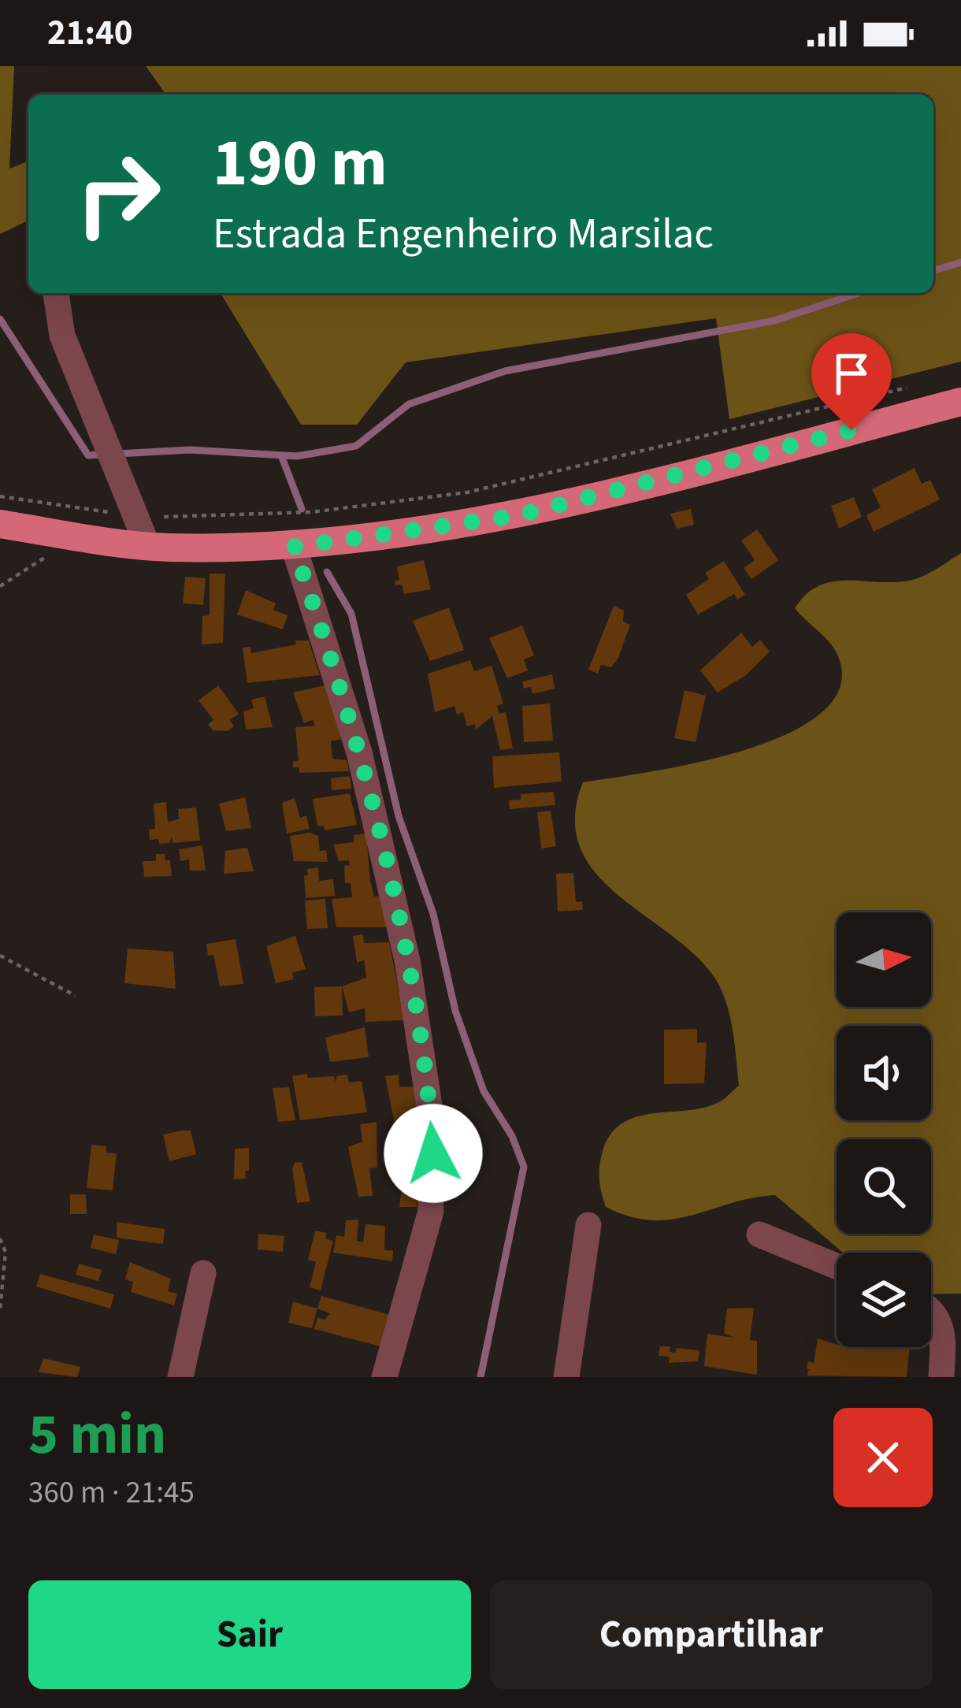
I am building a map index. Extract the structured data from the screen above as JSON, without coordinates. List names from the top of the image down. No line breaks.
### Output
{"north":"right","page":{"status":"21:40","turn":["190 m","Estrada Engenheiro Marsilac"],"heading":["5 min","360 m · 21:45"],"buttons":["Sair","Compartilhar"]}}
